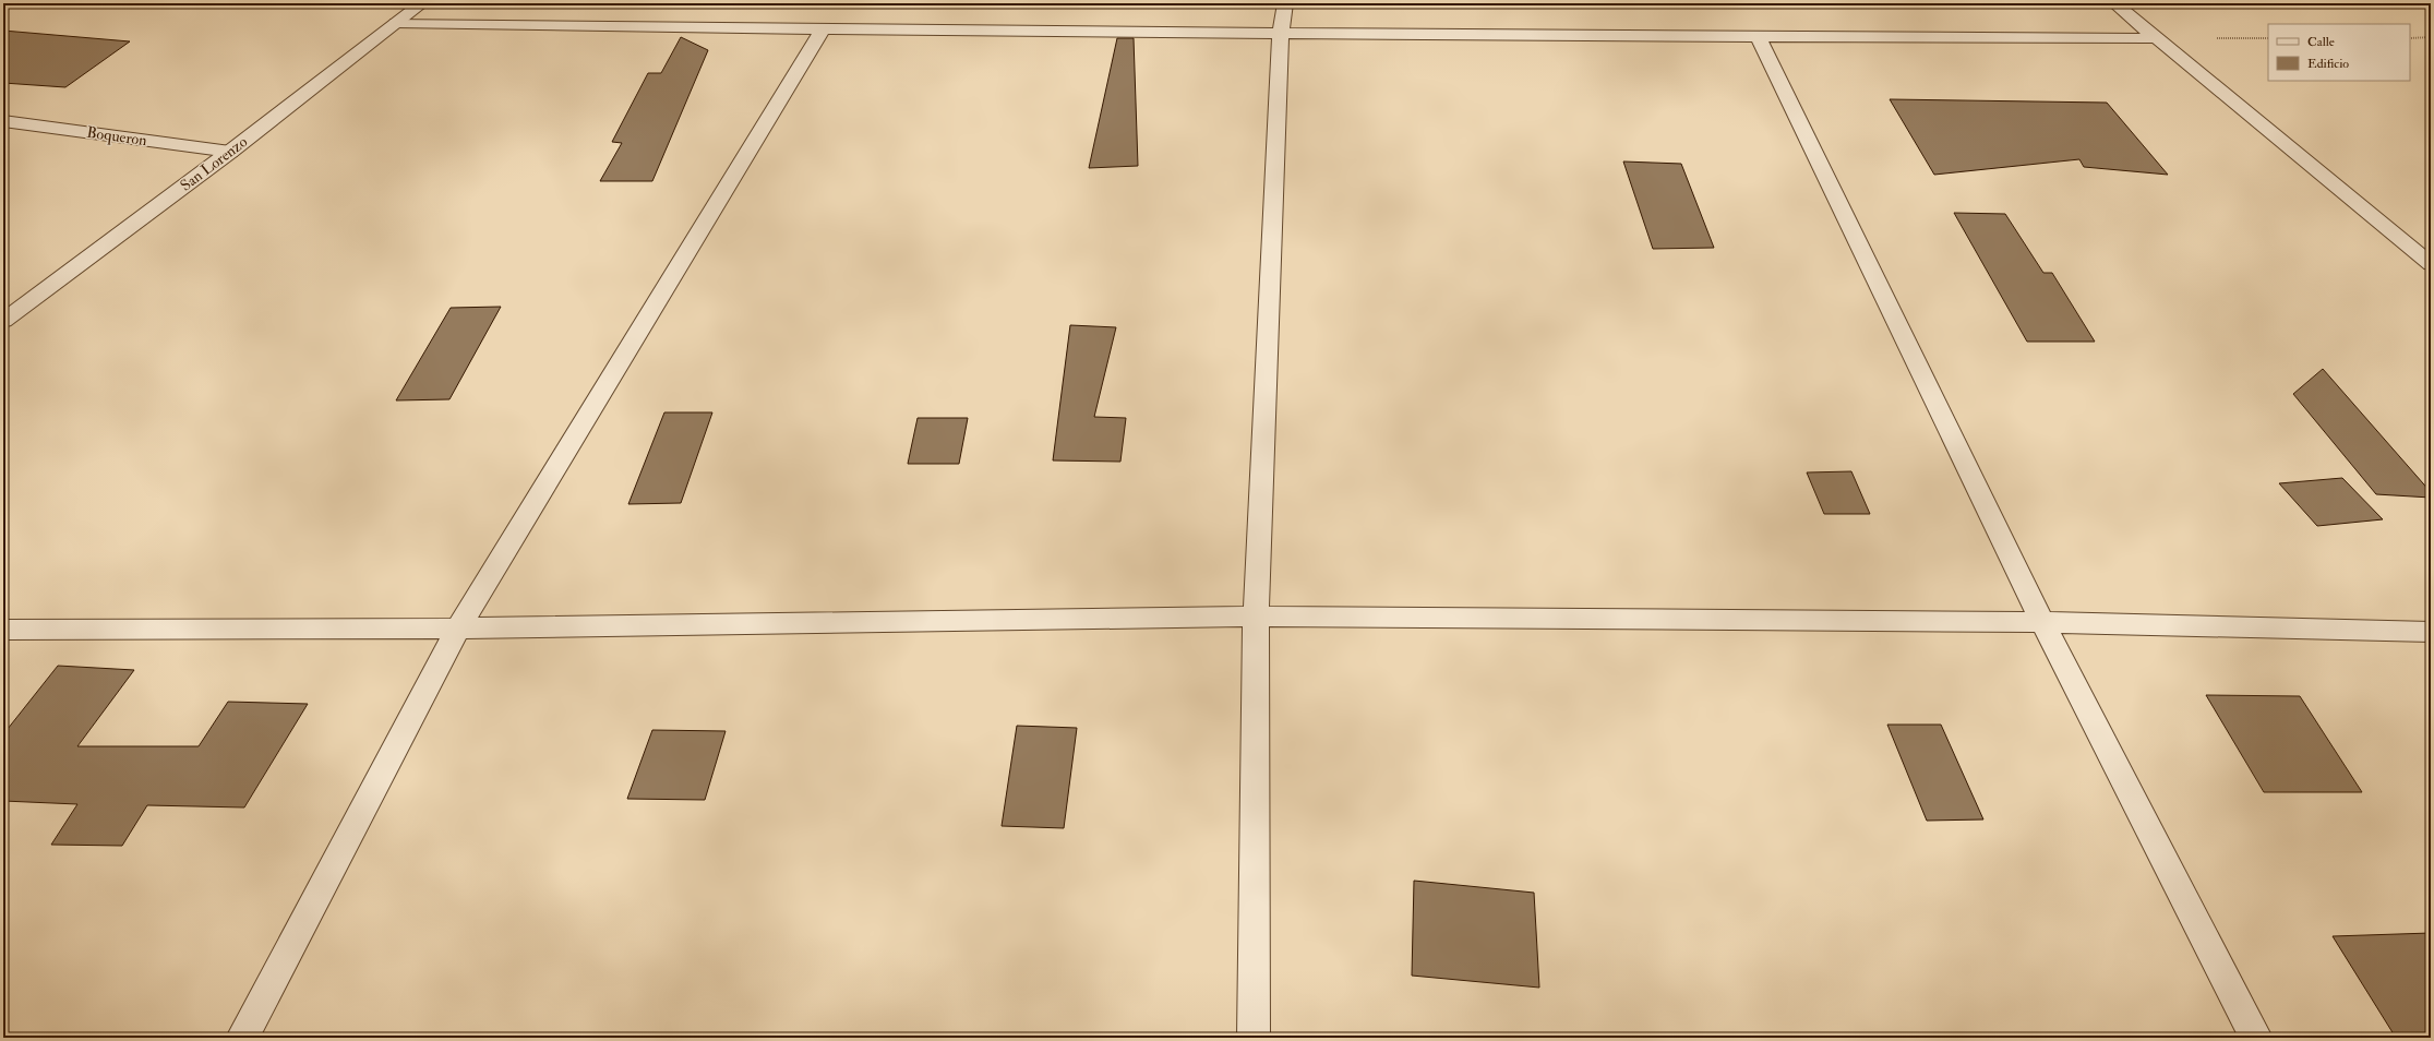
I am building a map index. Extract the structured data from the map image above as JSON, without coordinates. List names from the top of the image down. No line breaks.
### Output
{"streets":{"street":["Boqueron","San Lorenzo"]},"crossings":[["Boqueron","San Lorenzo"]],"legend":["Calle","Edificio"]}
